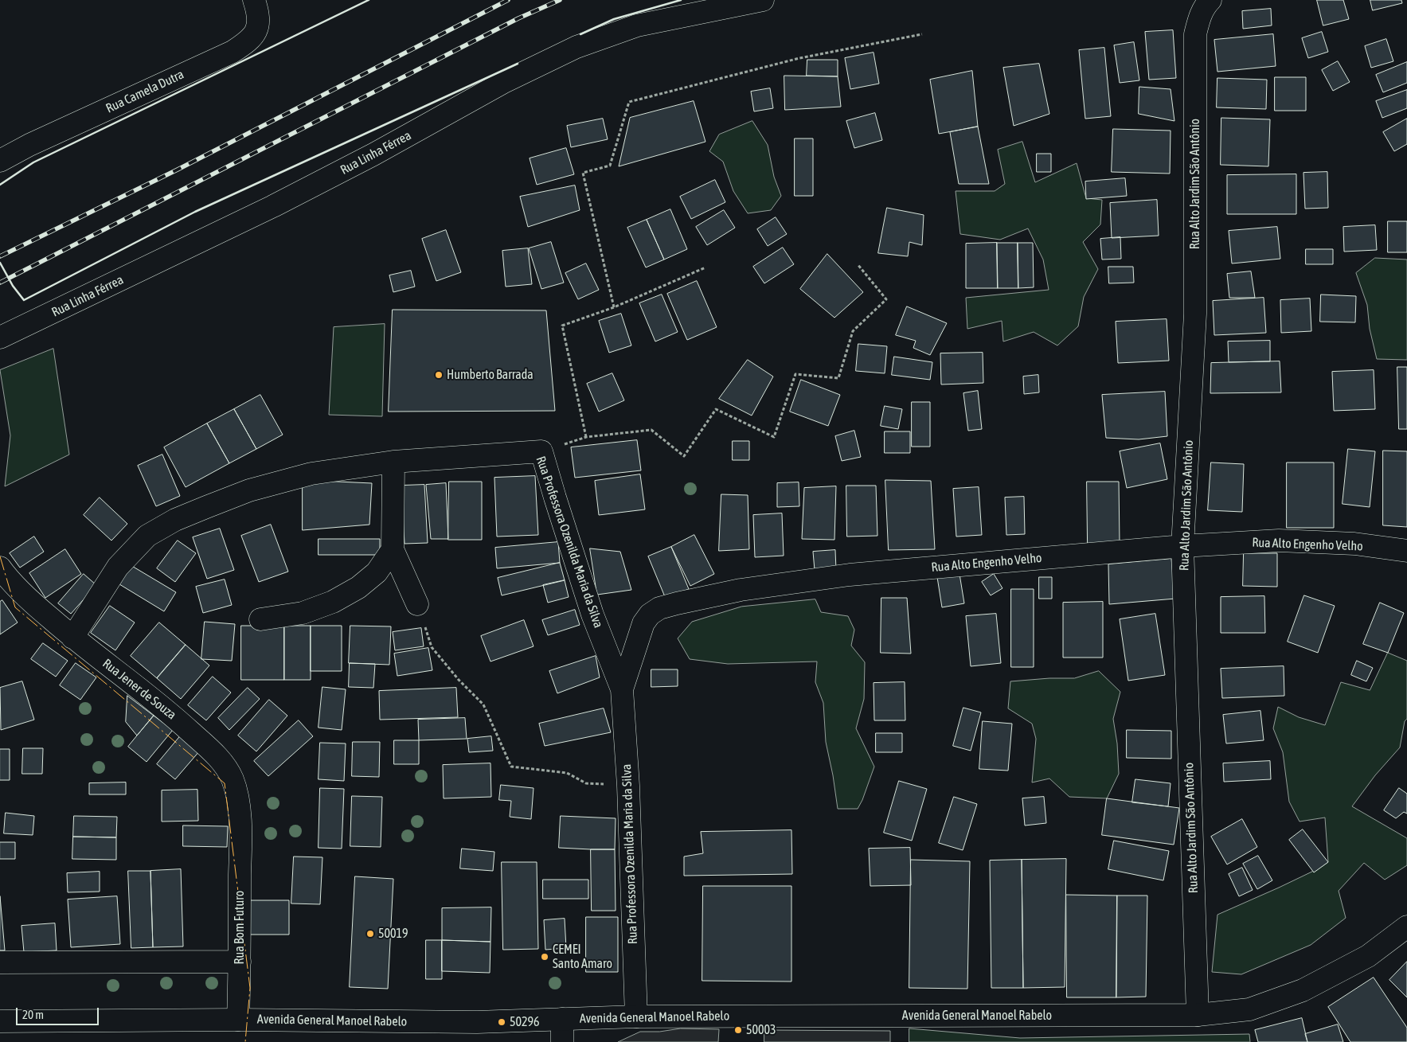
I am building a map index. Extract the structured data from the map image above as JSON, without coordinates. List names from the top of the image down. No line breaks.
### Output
{"streets":{"street":["Rua Camela Dutra","Rua Linha Férrea","Rua Alto Jardim São Antônio","Rua Professora Ozenilda Maria da Silva","Rua Alto Engenho Velho","Rua Jener de Souza","Rua Bom Futuro","Avenida General Manoel Rabelo"]},"crossings":[["Rua Alto Jardim São Antônio","Rua Alto Engenho Velho"],["Rua Alto Jardim São Antônio","Avenida General Manoel Rabelo"],["Rua Professora Ozenilda Maria da Silva","Rua Alto Engenho Velho"],["Rua Professora Ozenilda Maria da Silva","Rua Jener de Souza"],["Rua Professora Ozenilda Maria da Silva","Avenida General Manoel Rabelo"],["Rua Jener de Souza","Rua Bom Futuro"],["Rua Bom Futuro","Avenida General Manoel Rabelo"]],"places":["Humberto Barrada","50019","CEMEI Santo Amaro","50296","50003"],"scale_bar":"20 m"}
